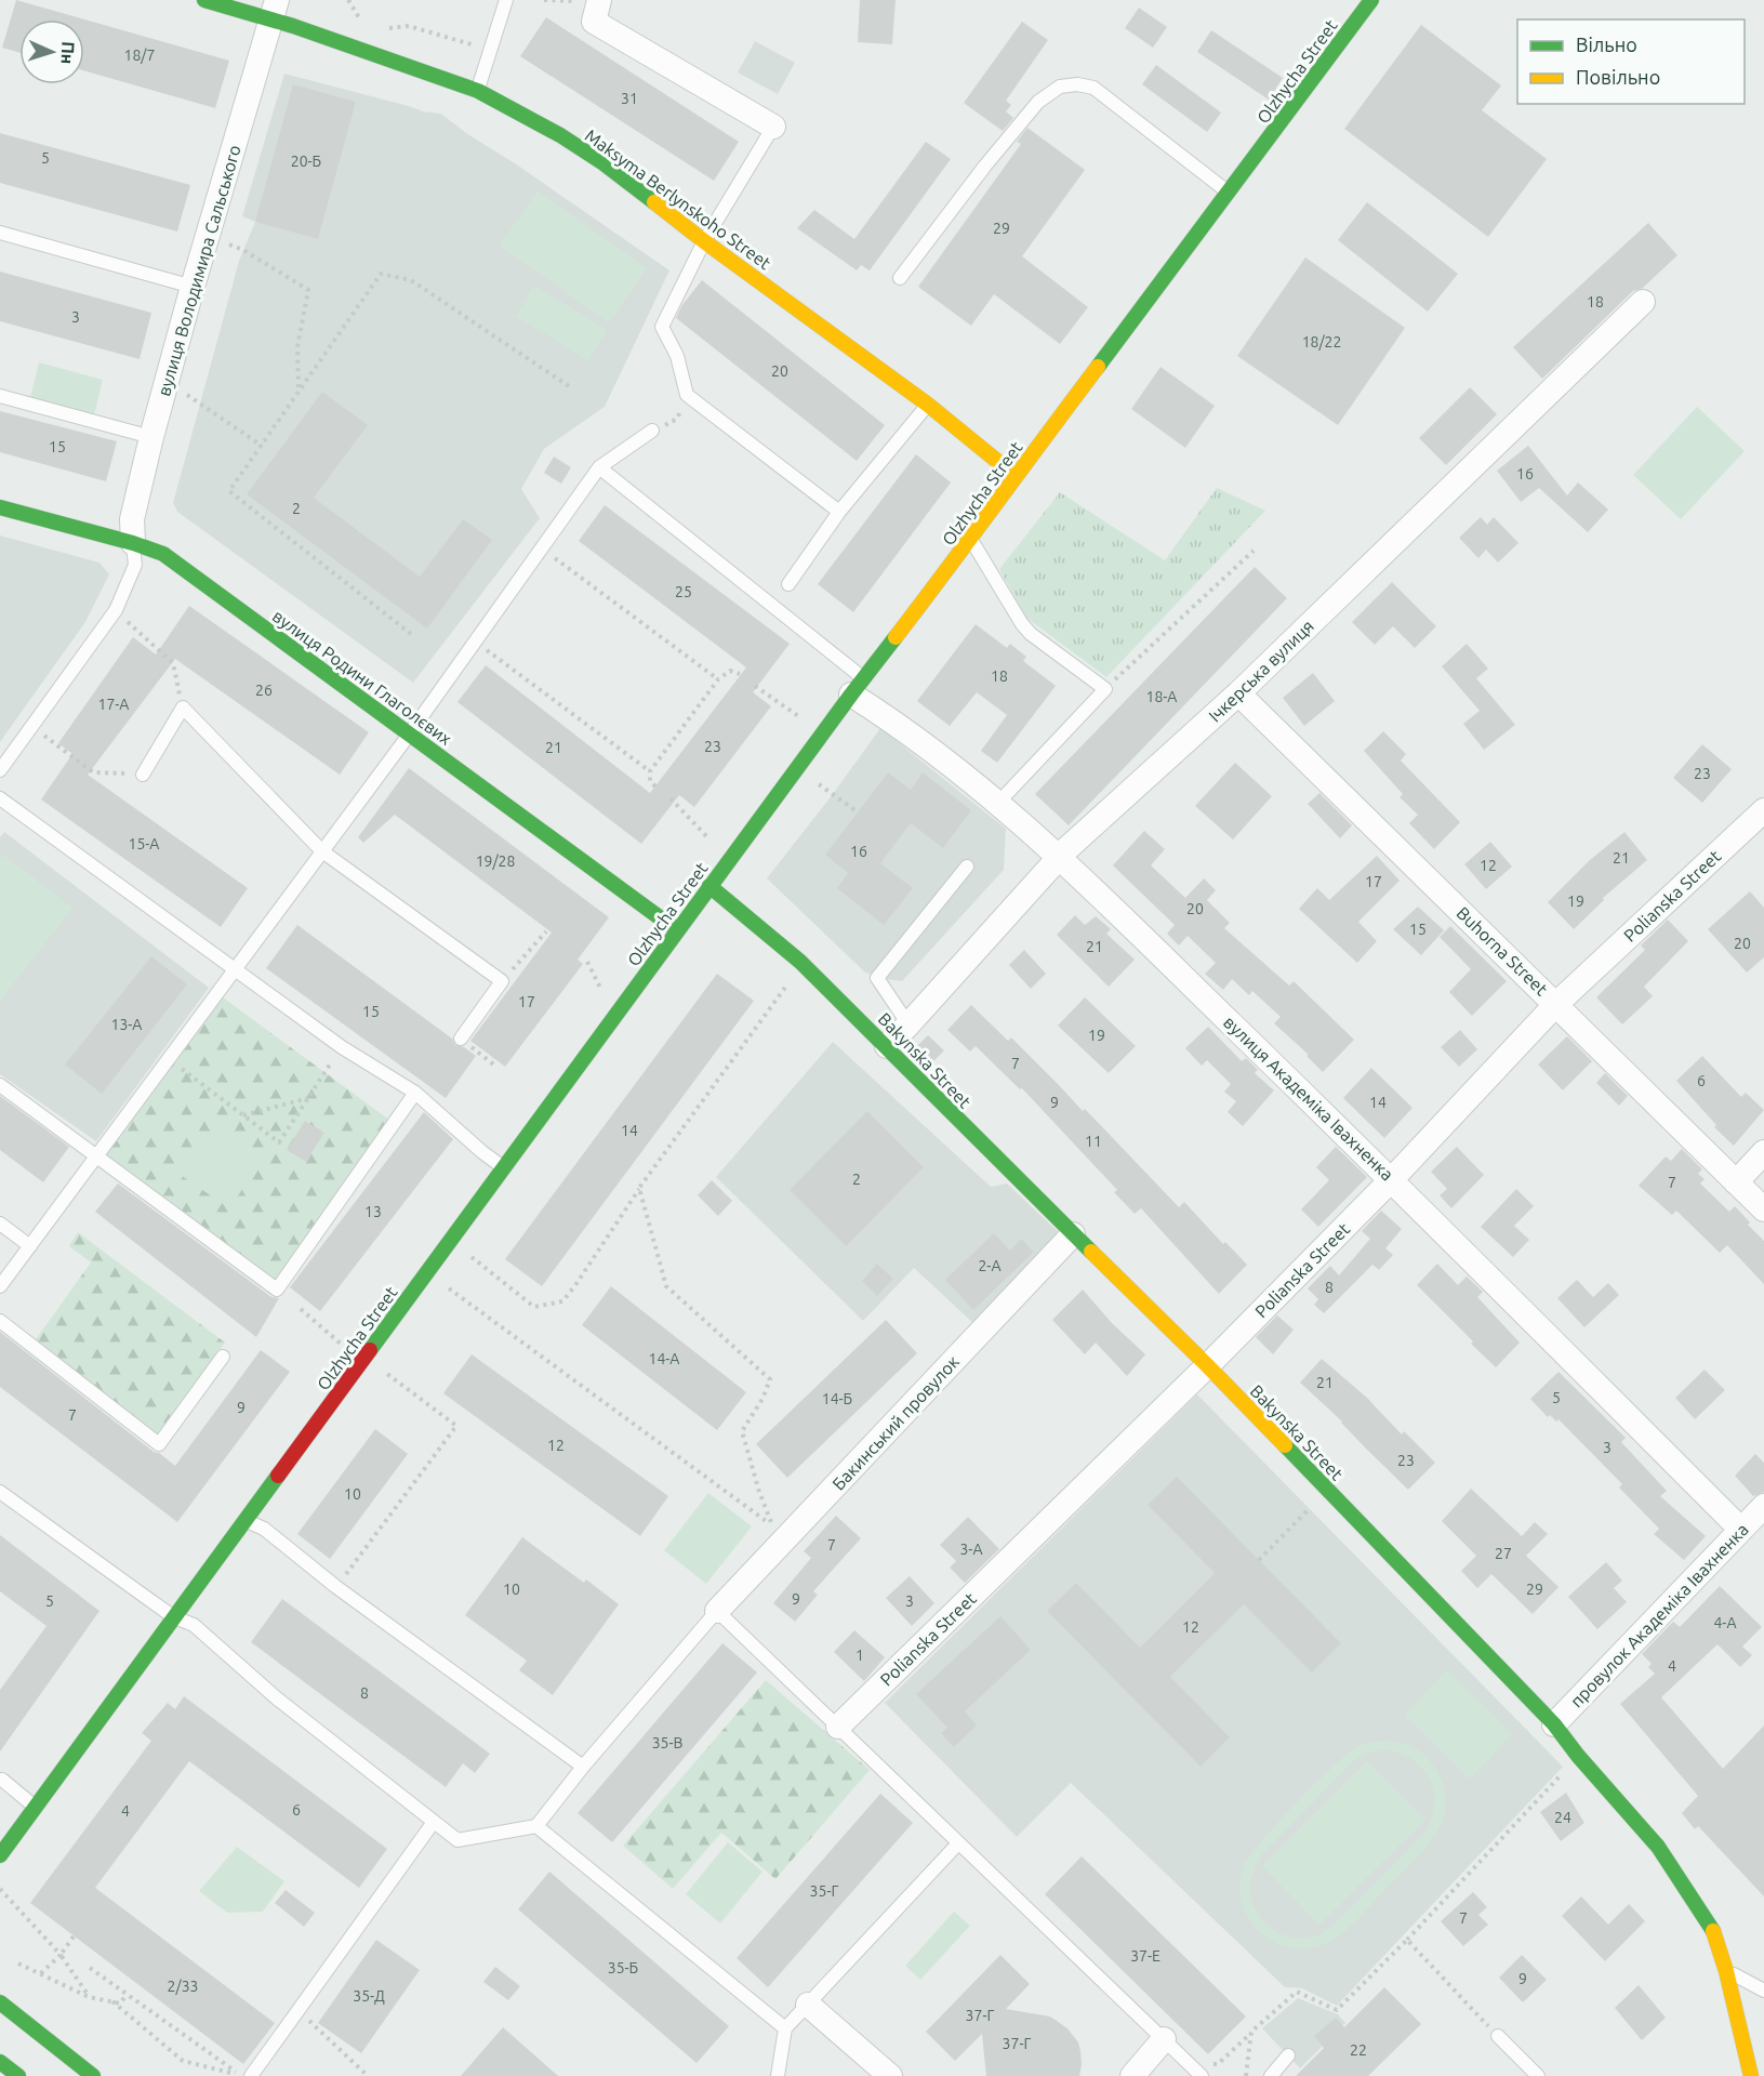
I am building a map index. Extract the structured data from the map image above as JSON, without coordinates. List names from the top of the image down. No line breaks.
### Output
{"streets":{"street":["Olzhycha Street","Maksyma Berlynskoho Street","вулиця Володимира Сальського","Ічкерська вулиця","вулиця Родини Глаголєвих","Polianska Street","Buhorna Street","Bakynska Street","вулиця Академіка Івахненка","Бакинський провулок","провулок Академіка Івахненка"]},"crossings":[["Olzhycha Street","Maksyma Berlynskoho Street"],["Olzhycha Street","вулиця Родини Глаголєвих"],["Olzhycha Street","Bakynska Street"],["Olzhycha Street","вулиця Академіка Івахненка"],["Maksyma Berlynskoho Street","вулиця Володимира Сальського"],["вулиця Володимира Сальського","вулиця Родини Глаголєвих"],["Ічкерська вулиця","Buhorna Street"],["Ічкерська вулиця","Bakynska Street"],["Ічкерська вулиця","вулиця Академіка Івахненка"],["Polianska Street","Buhorna Street"],["Polianska Street","Bakynska Street"],["Polianska Street","вулиця Академіка Івахненка"],["Bakynska Street","Бакинський провулок"],["Bakynska Street","провулок Академіка Івахненка"],["вулиця Академіка Івахненка","провулок Академіка Івахненка"]],"house_numbers":["18/7","31","5","20-Б","29","18","3","18/22","20","15","16","2","25","18","26","18-А","17-А","23","21","23","15-А","16","21","19/28","12","17","19","20","15","20","21","17","15","13-А","19","7","6","9","14","14","11","2","7","13","2-А","8","14-А","21","5","14-Б","9","7","12","3","23","10","7","3-А","27","10","29","9","5","3","4-А","12","1","4","8","35-В","6","4","24","35-Г","7","37-Е","35-Б","9","2/33","35-Д","37-Г","37-Г","22"],"legend":["Вільно","Повільно"],"north":"right"}
